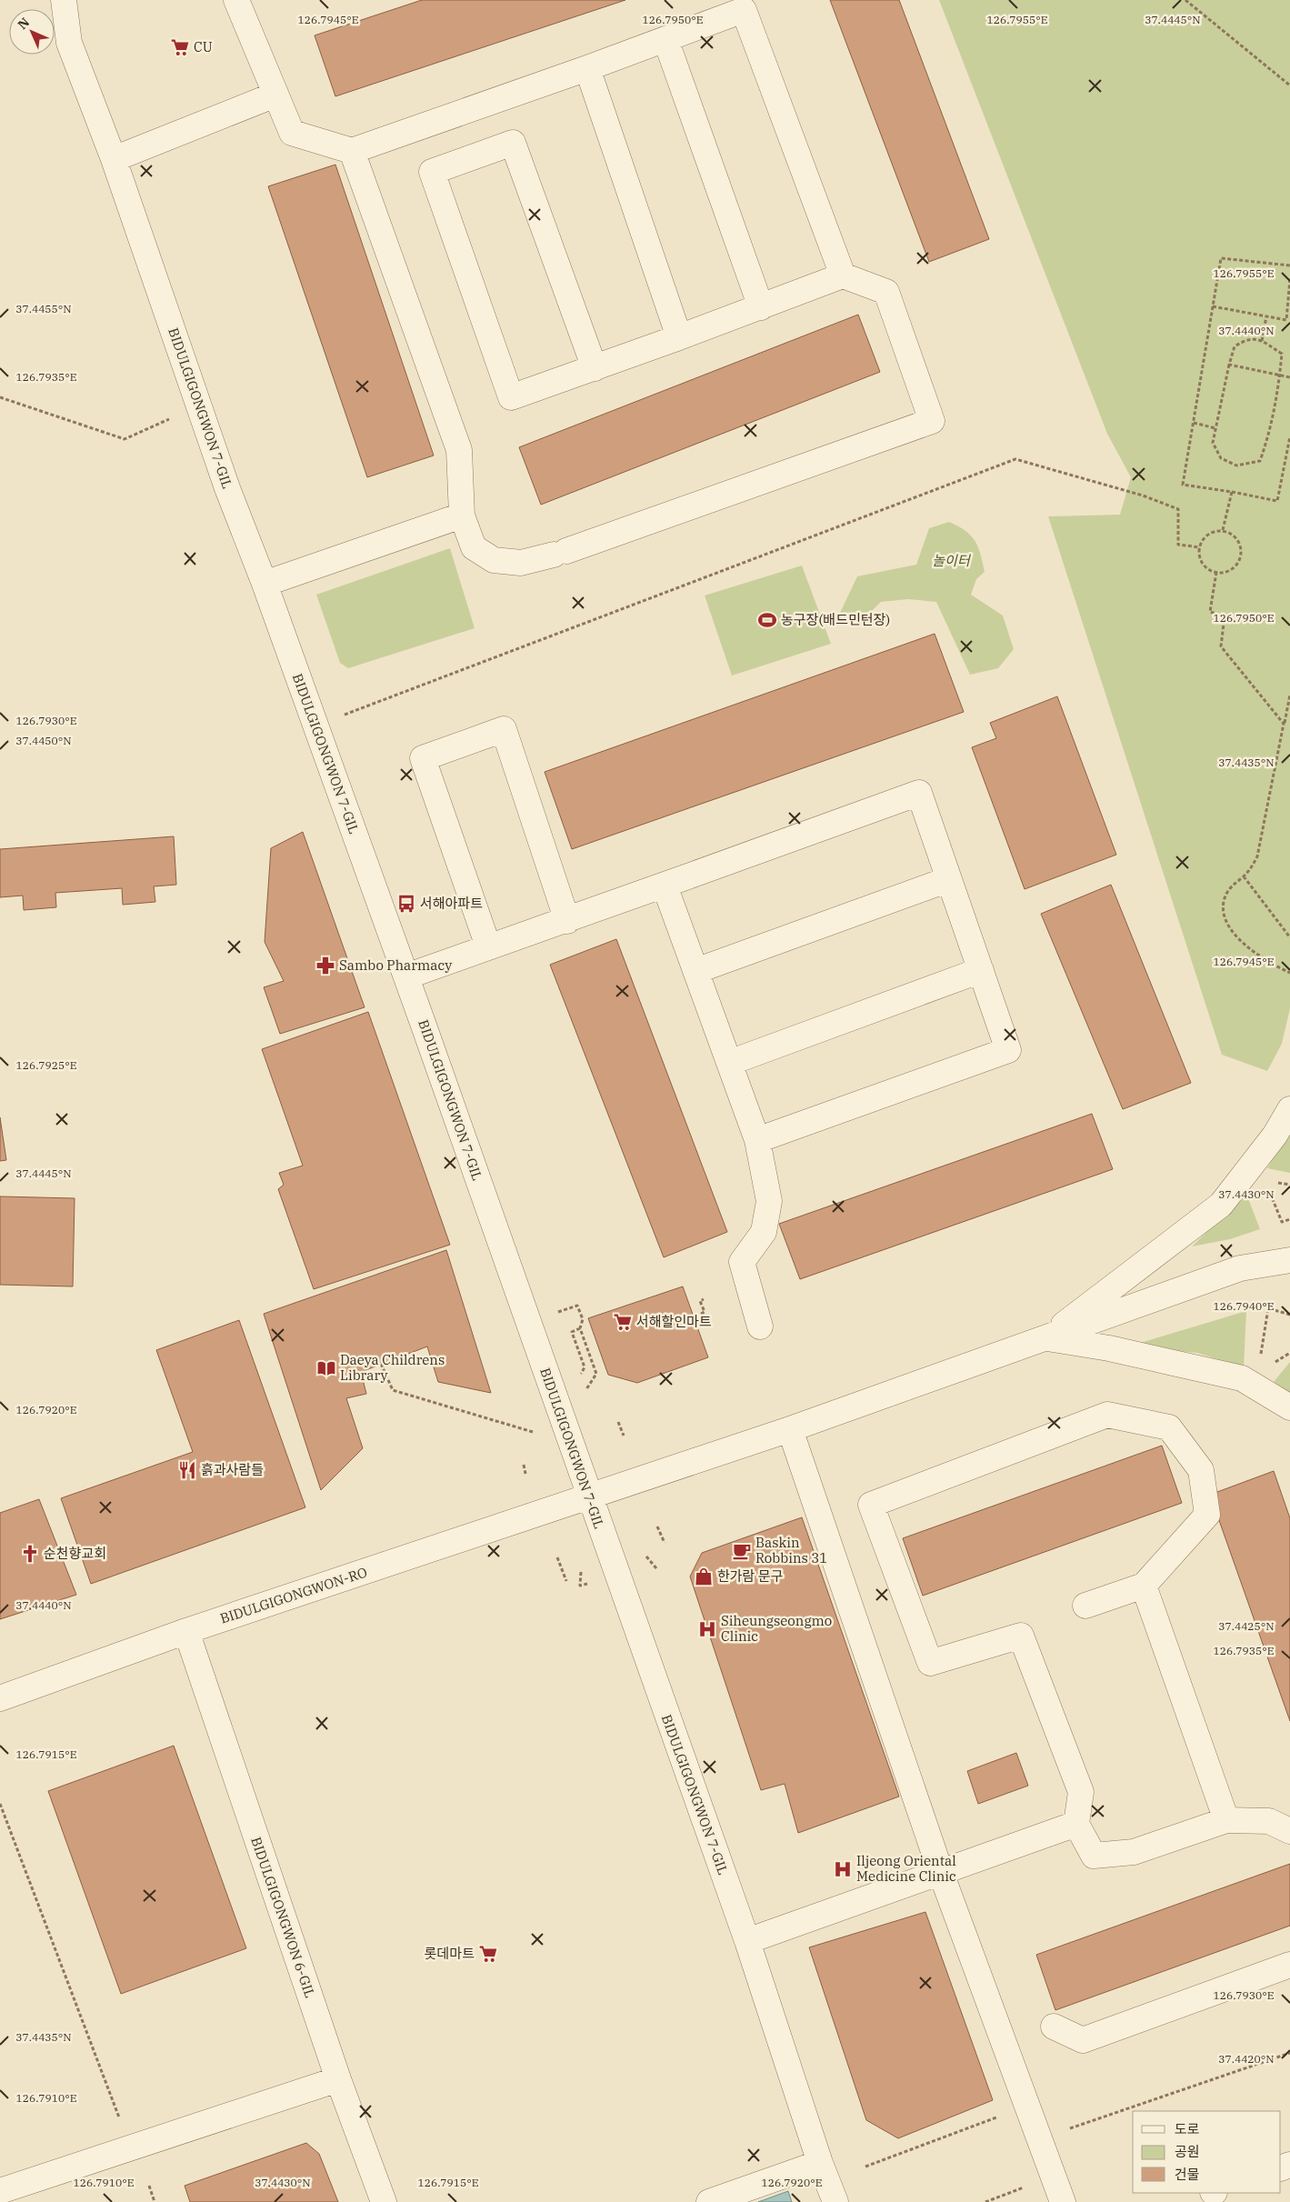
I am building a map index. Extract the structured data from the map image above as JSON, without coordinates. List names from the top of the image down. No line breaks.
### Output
{"streets":{"street":["BIDULGIGONGWON 7-GIL","BIDULGIGONGWON-RO","BIDULGIGONGWON 6-GIL"]},"crossings":[["BIDULGIGONGWON 7-GIL","BIDULGIGONGWON-RO"],["BIDULGIGONGWON-RO","BIDULGIGONGWON 6-GIL"]],"parks":["놀이터"],"places":{"supermarket":["CU","서해할인마트","롯데마트"],"sports":["농구장(배드민턴장)"],"bus stop":["서해아파트"],"pharmacy":["Sambo Pharmacy"],"library":["Daeya Childrens Library"],"restaurant":["흙과사람들"],"cafe":["Baskin Robbins 31"],"church":["순천향교회"],"shop":["한가람 문구"],"hospital":["Siheungseongmo Clinic","Iljeong Oriental Medicine Clinic"]},"legend":["도로","공원","건물"],"north":"top left","coordinates":["126.7945°E","126.7955°E","126.7950°E","37.4445°N","37.4455°N","37.4440°N","126.7935°E","126.7930°E","37.4450°N","37.4435°N","126.7925°E","37.4430°N","126.7940°E","126.7920°E","37.4425°N","126.7915°E","37.4420°N","126.7910°E"]}
